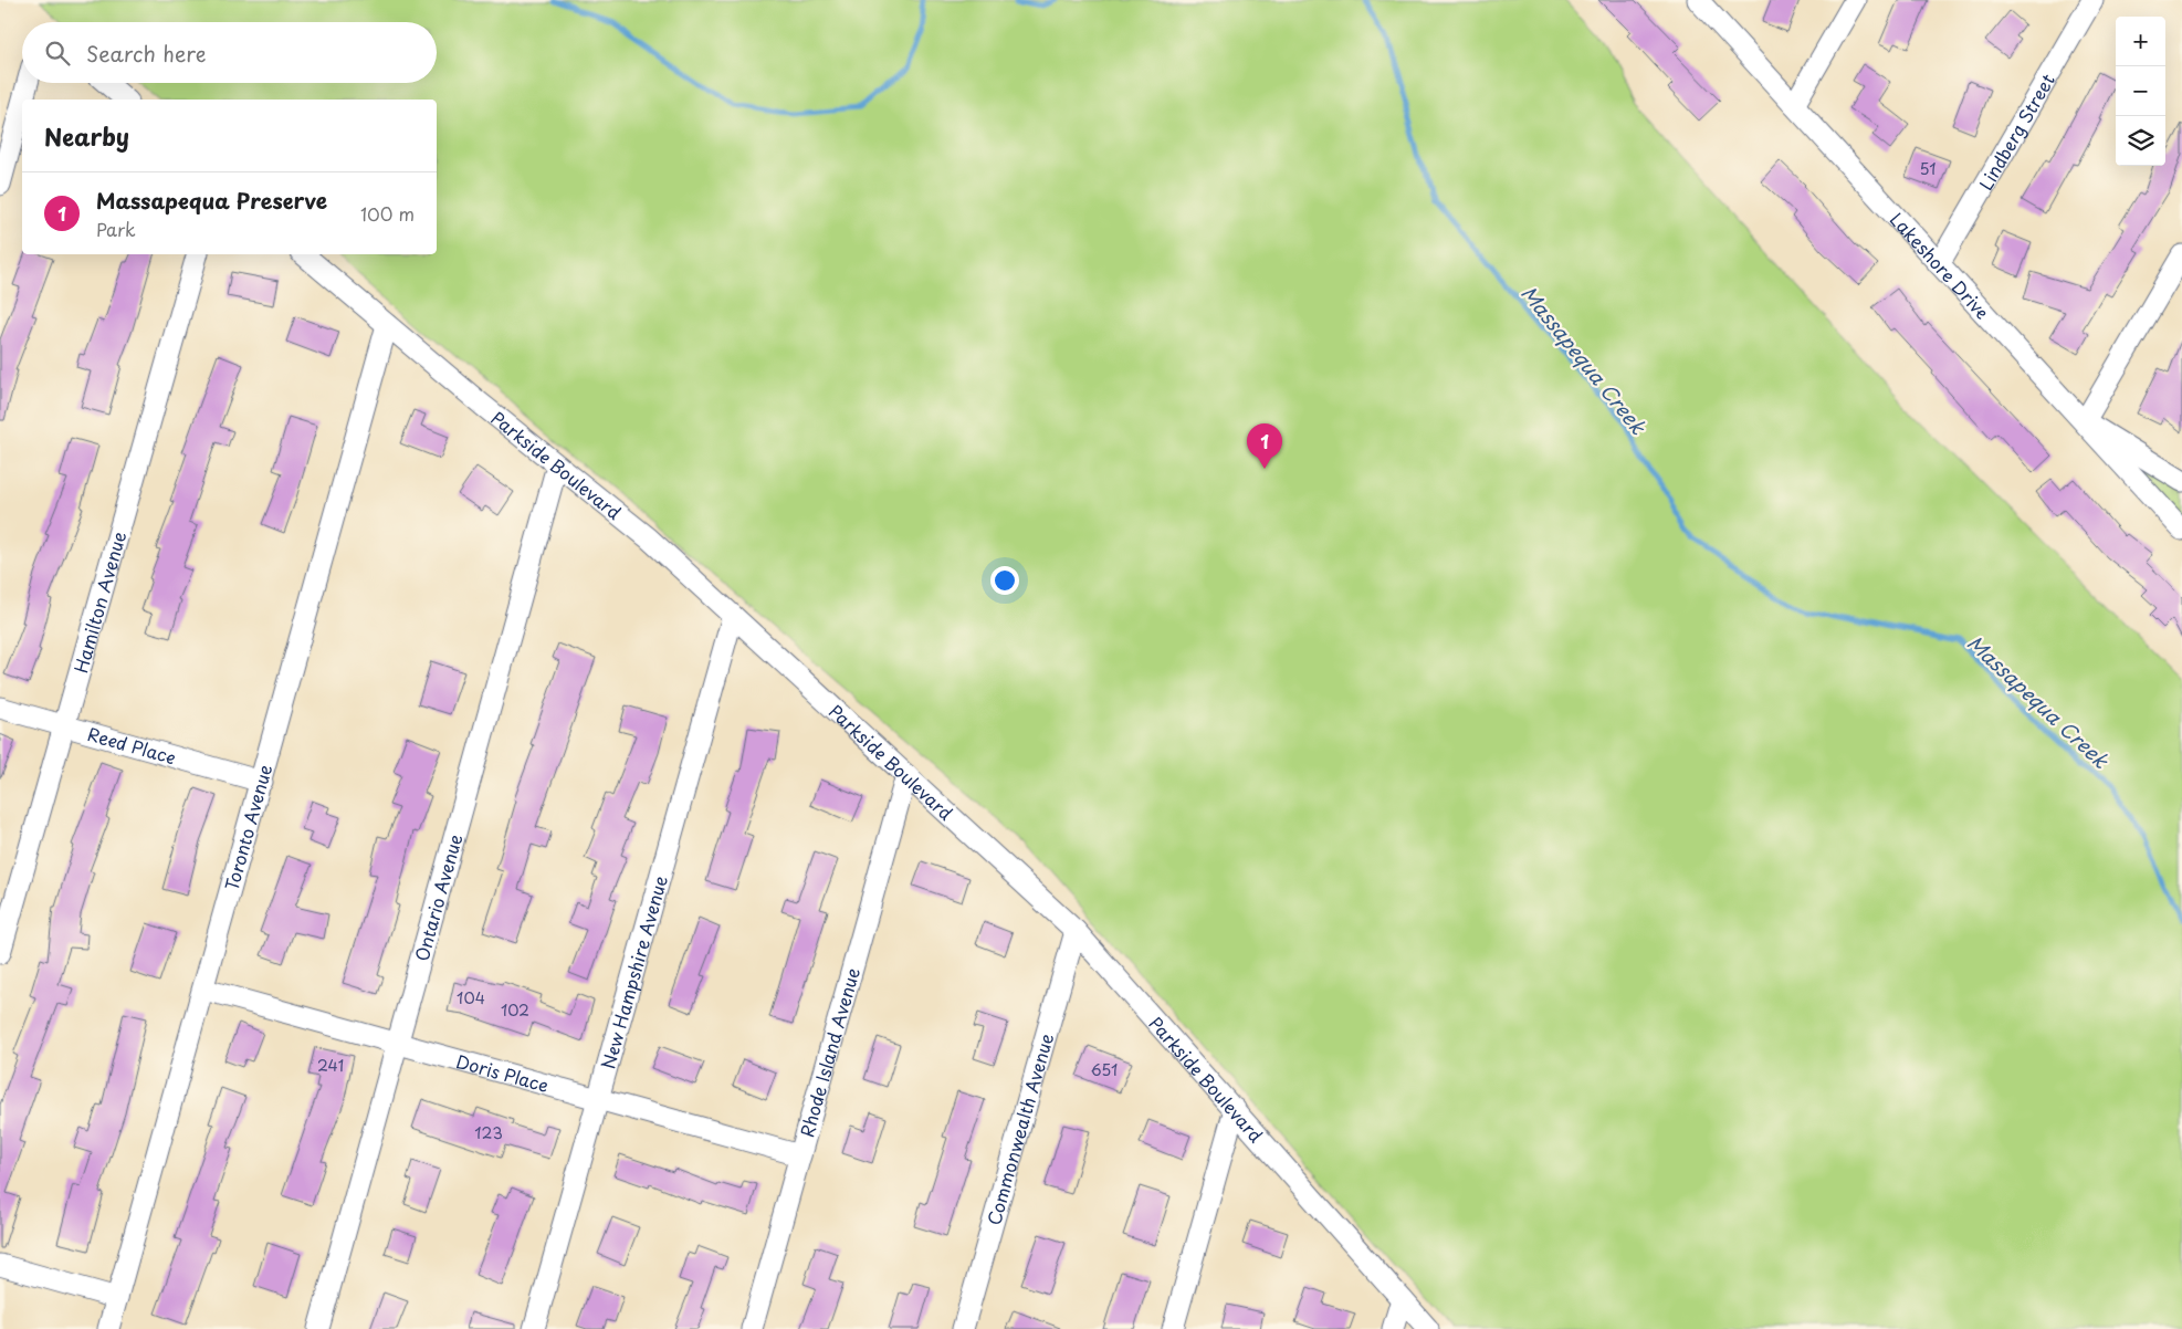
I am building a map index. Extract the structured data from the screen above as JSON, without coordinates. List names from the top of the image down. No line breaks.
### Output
{"streets":{"street":["Lindberg Street","Lakeshore Drive","Parkside Boulevard","Hamilton Avenue","Reed Place","Toronto Avenue","Ontario Avenue","New Hampshire Avenue","Rhode Island Avenue","Doris Place","Commonwealth Avenue"]},"crossings":[["Lindberg Street","Lakeshore Drive"],["Parkside Boulevard","Toronto Avenue"],["Parkside Boulevard","Ontario Avenue"],["Parkside Boulevard","New Hampshire Avenue"],["Parkside Boulevard","Rhode Island Avenue"],["Parkside Boulevard","Commonwealth Avenue"],["Hamilton Avenue","Reed Place"],["Reed Place","Toronto Avenue"],["Toronto Avenue","Doris Place"],["Ontario Avenue","Doris Place"],["New Hampshire Avenue","Doris Place"],["Rhode Island Avenue","Doris Place"]],"water":["Massapequa Creek"],"house_numbers":["51","104","102","241","651","123"],"page":{"map_buttons":["+","−"],"search":"Search here","heading":"Nearby","list":[{"mark":"1","name":"Massapequa Preserve","note":"Park","value":"100 m"}],"pins":"1"}}
